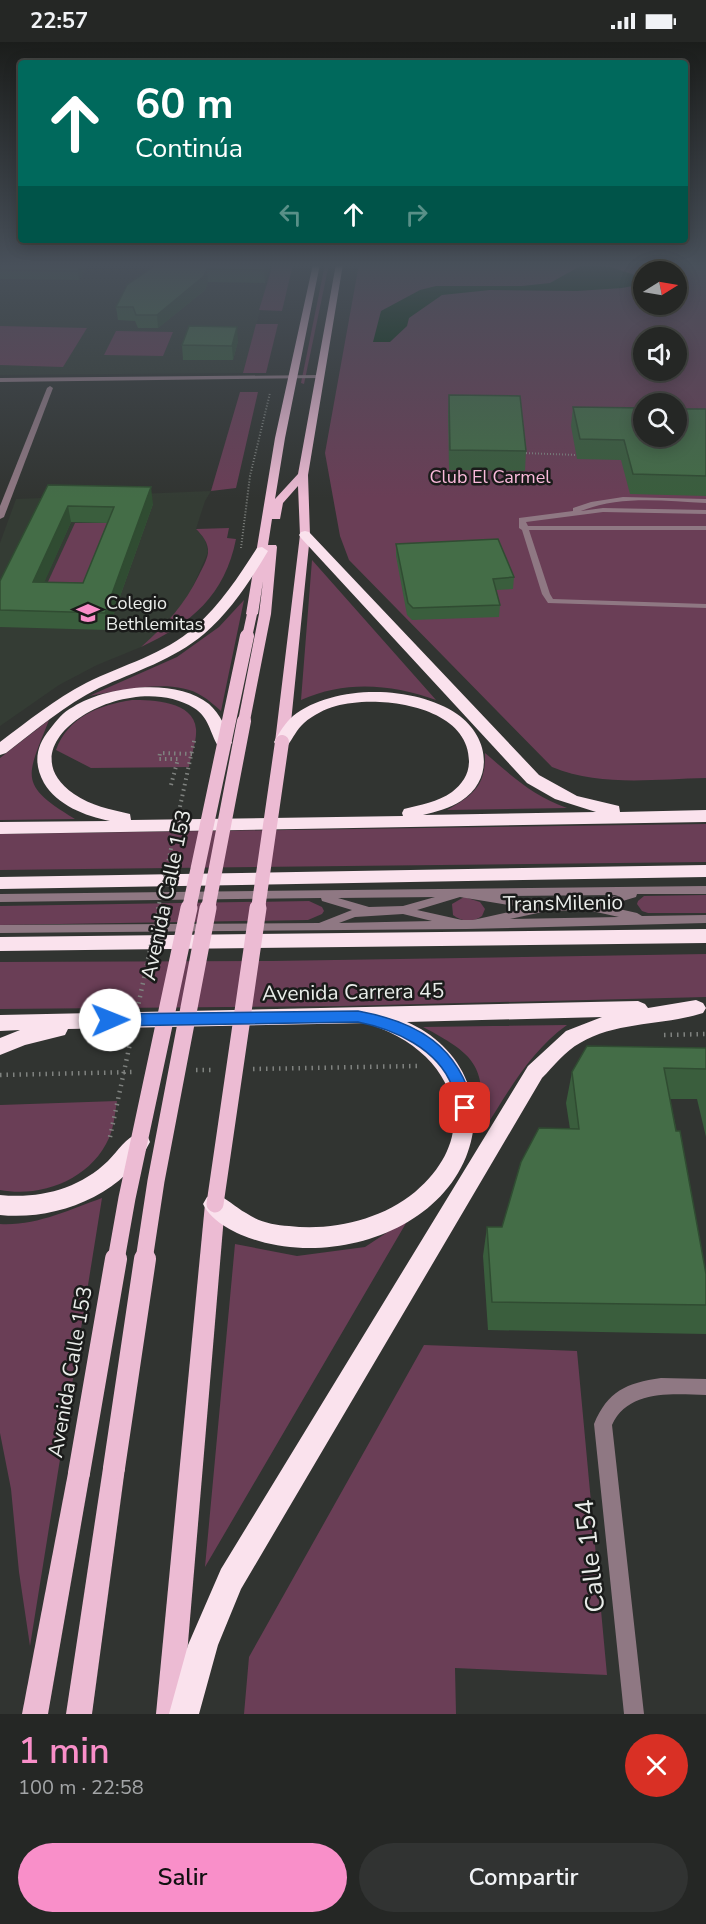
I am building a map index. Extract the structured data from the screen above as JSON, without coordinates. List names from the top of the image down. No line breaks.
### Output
{"streets":{"highway":["Avenida Carrera 45"],"main road":["Avenida Calle 153"],"street":["Calle 154"],"lane":["TransMilenio"]},"parks":["Club El Carmel"],"places":{"school or university":["Colegio Bethlemitas"]},"north":"right","page":{"status":"22:57","turn":["60 m","Continúa"],"heading":["1 min","100 m · 22:58"],"buttons":["Salir","Compartir"]}}
